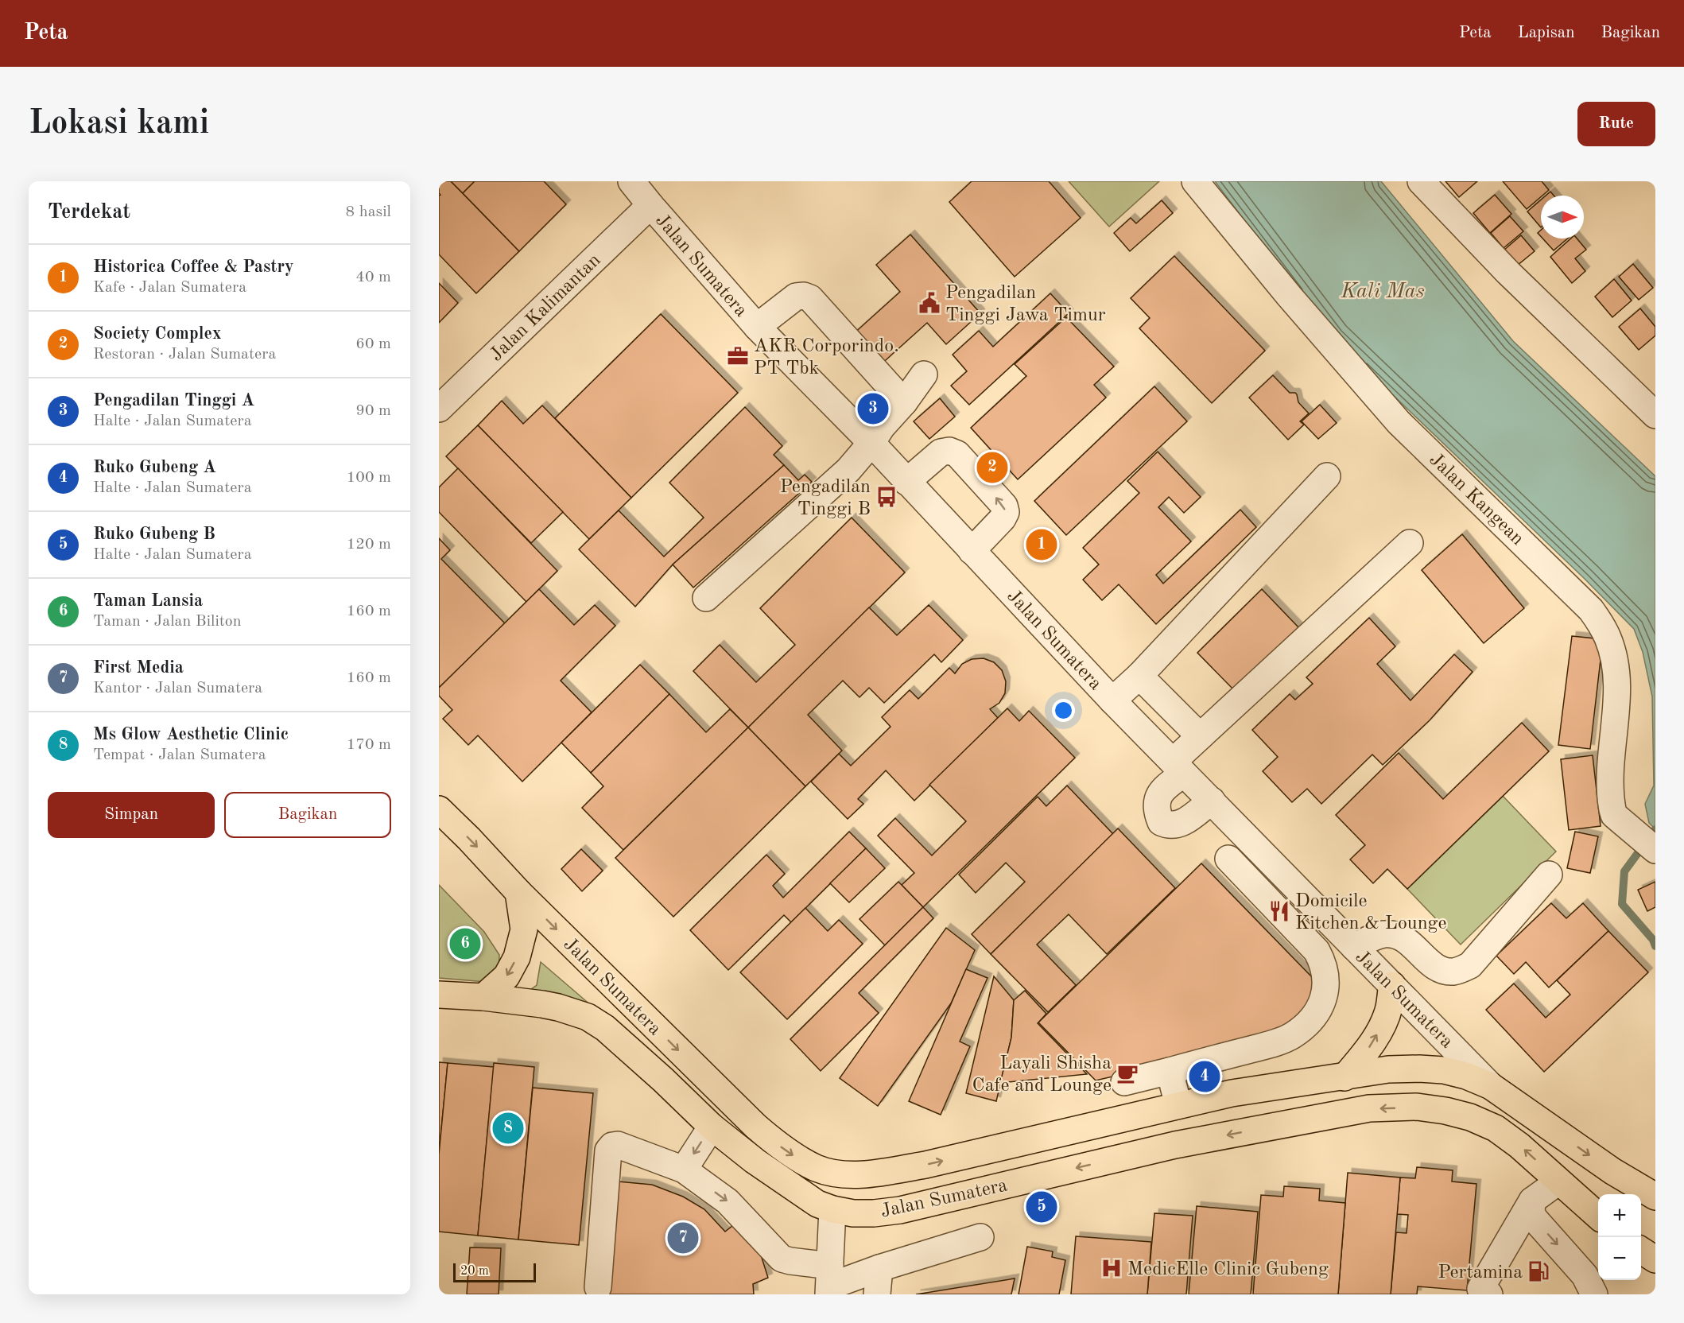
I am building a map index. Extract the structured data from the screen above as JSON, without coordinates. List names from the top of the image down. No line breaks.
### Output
{"streets":{"highway":["Jalan Sumatera"],"street":["Jalan Kalimantan","Jalan Kangean"]},"crossings":[["Jalan Sumatera","Jalan Kalimantan"]],"water":["Kali Mas"],"places":{"public building":["Pengadilan Tinggi Jawa Timur"],"office":["AKR Corporindo. PT Tbk"],"bus stop":["Pengadilan Tinggi B"],"restaurant":["Domicile Kitchen & Lounge"],"cafe":["Layali Shisha Cafe and Lounge"],"hospital":["MedicElle Clinic Gubeng"],"fuel station":["Pertamina"]},"scale_bar":"20 m","north":"right","page":{"header":"Peta","nav":["Peta","Lapisan","Bagikan"],"buttons":["Rute",["Simpan","Bagikan"]],"title":"Lokasi kami","heading":["Terdekat","8 hasil"],"list":[{"mark":"1","name":"Historica Coffee & Pastry","note":"Kafe · Jalan Sumatera","value":"40 m"},{"mark":"2","name":"Society Complex","note":"Restoran · Jalan Sumatera","value":"60 m"},{"mark":"3","name":"Pengadilan Tinggi A","note":"Halte · Jalan Sumatera","value":"90 m"},{"mark":"4","name":"Ruko Gubeng A","note":"Halte · Jalan Sumatera","value":"100 m"},{"mark":"5","name":"Ruko Gubeng B","note":"Halte · Jalan Sumatera","value":"120 m"},{"mark":"6","name":"Taman Lansia","note":"Taman · Jalan Biliton","value":"160 m"},{"mark":"7","name":"First Media","note":"Kantor · Jalan Sumatera","value":"160 m"},{"mark":"8","name":"Ms Glow Aesthetic Clinic","note":"Tempat · Jalan Sumatera","value":"170 m"}],"pins":["3","2","1","6","4","8","5","7"],"map_buttons":["+","−"],"scale":"20 m"}}
